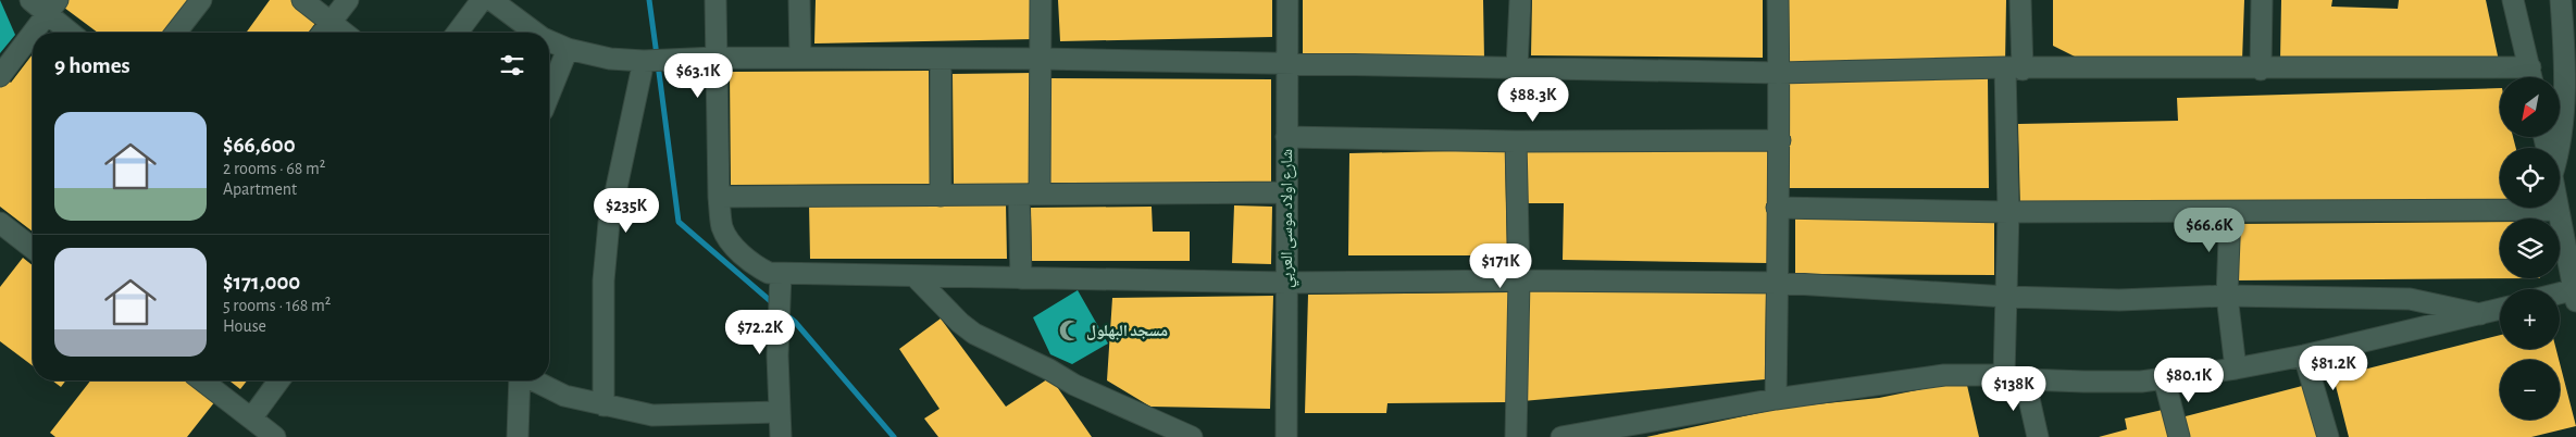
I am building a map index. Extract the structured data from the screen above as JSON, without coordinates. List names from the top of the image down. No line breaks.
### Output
{"streets":{"street":["شارع اولاد موسى العربي"]},"places":{"mosque":["مسجد البهلول"]},"north":"bottom left","page":{"heading":"9 homes","price":["$63.1K","$88.3K","$235K","$66.6K","$171K","$72.2K","$81.2K","$80.1K","$138K"],"map_buttons":["+","−"],"list":[{"name":"$66,600","note":"2 rooms · 68 m² · Apartment"},{"name":"$171,000","note":"5 rooms · 168 m² · House"}]}}
